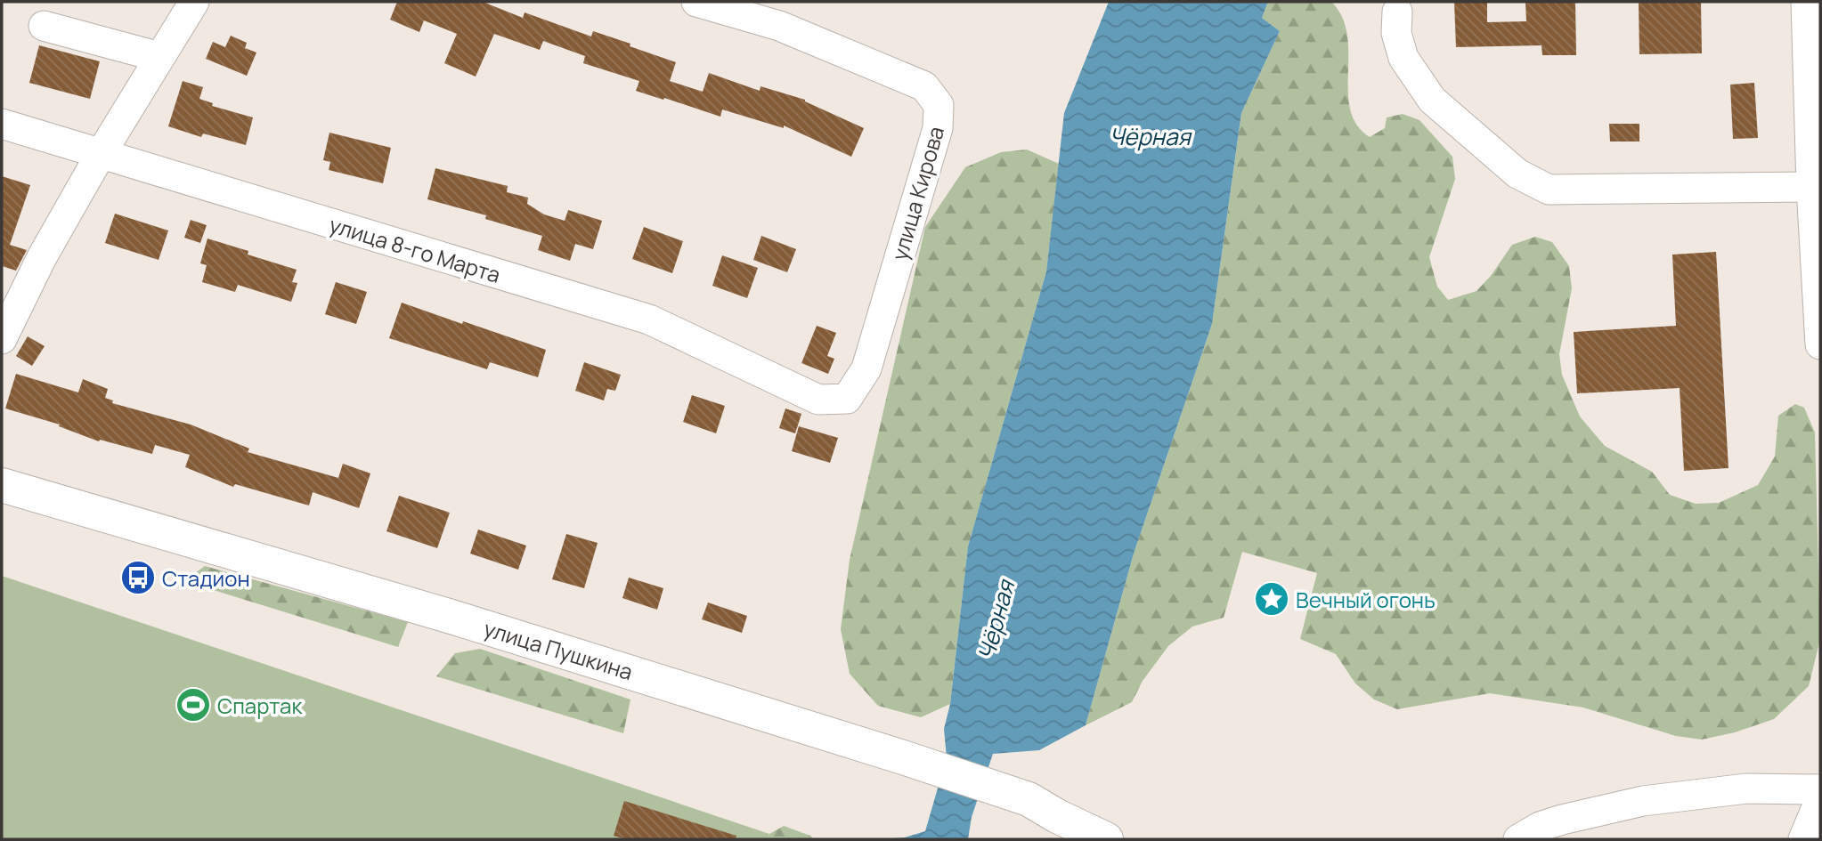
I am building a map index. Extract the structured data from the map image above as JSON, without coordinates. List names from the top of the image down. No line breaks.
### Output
{"streets":{"main road":["улица Пушкина"],"street":["улица Кирова","улица 8-го Марта"]},"crossings":[["улица Кирова","улица 8-го Марта"]],"water":["Чёрная"],"places":{"bus stop":["Стадион"],"place":["Вечный огонь"],"sports":["Спартак"]}}
